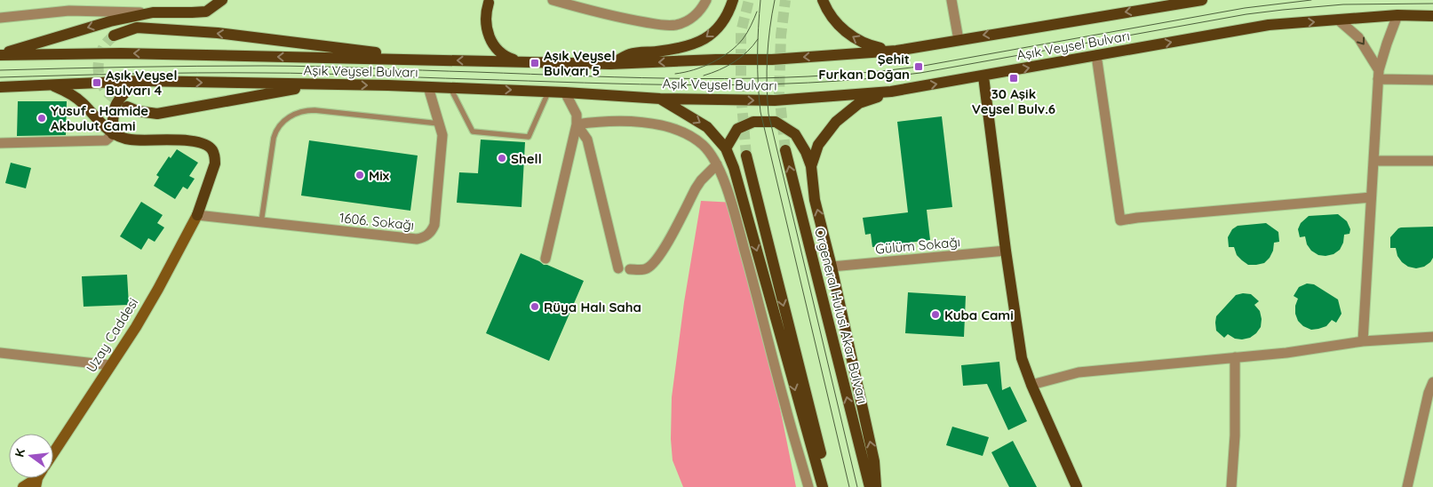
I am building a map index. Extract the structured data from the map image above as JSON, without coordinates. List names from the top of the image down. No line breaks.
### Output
{"streets":{"main road":["Aşık Veysel Bulvarı","Orgeneral Hulusi Akar Bulvarı","Uzay Caddesi"],"street":["1606. Sokağı","Gülüm Sokağı"]},"crossings":[["Aşık Veysel Bulvarı","1606. Sokağı"],["1606. Sokağı","Uzay Caddesi"]],"places":{"transit":["Aşık Veysel Bulvarı 5","Şehit Furkan Doğan","30 Aşik Veysel Bulv.6","Aşık Veysel Bulvarı 4"],"other":["Yusuf - Hamide Akbulut Cami","Shell","Mix","Rüya Halı Saha","Kuba Cami"]},"north":"left"}
